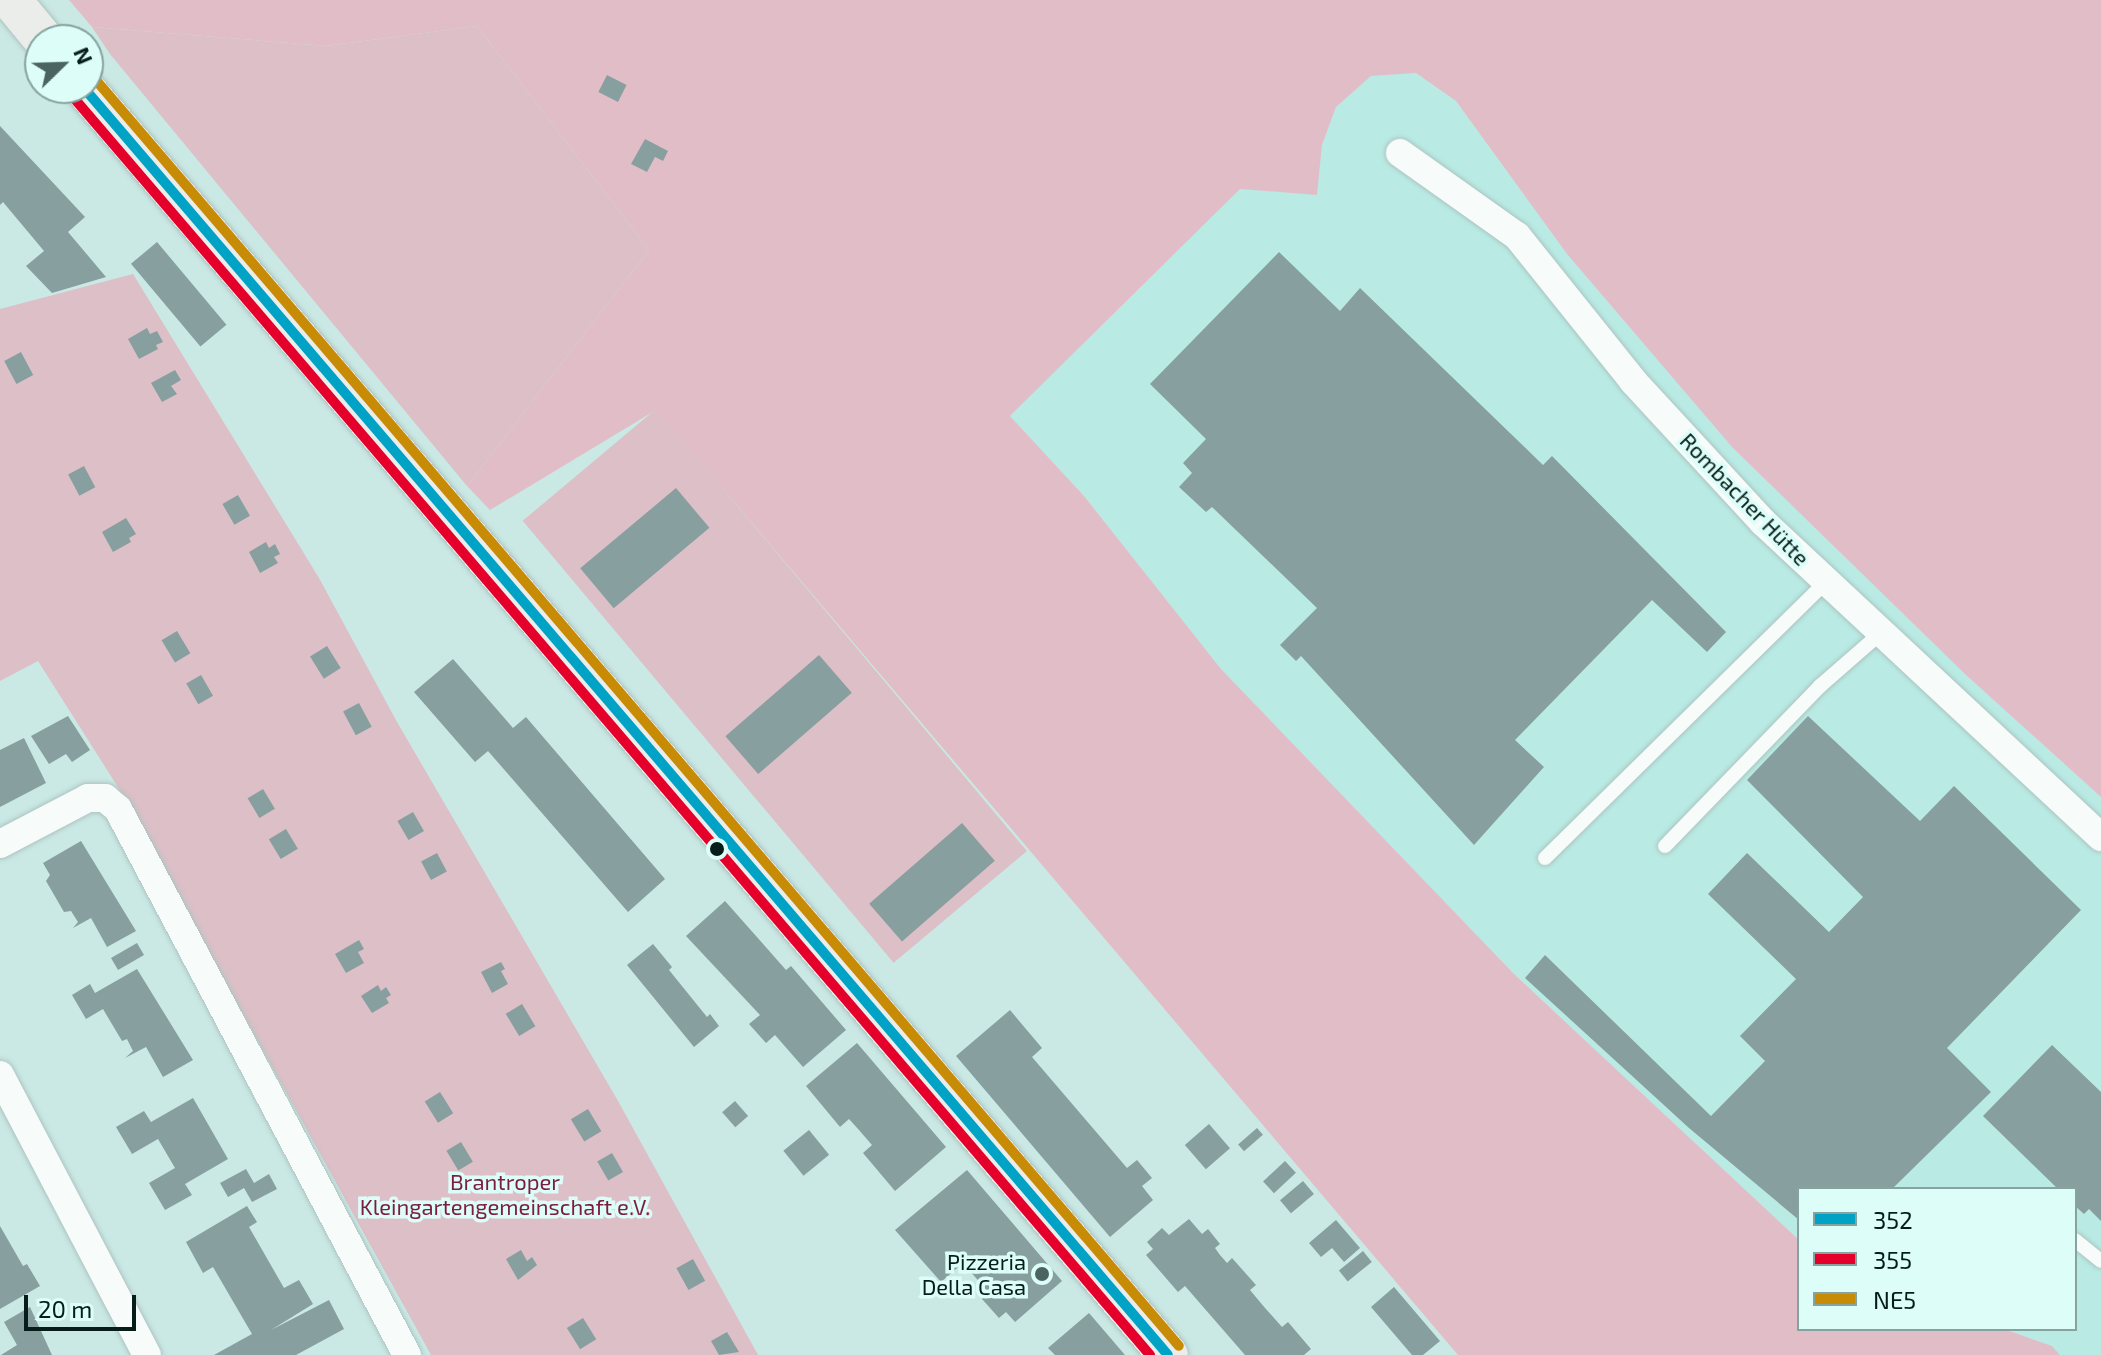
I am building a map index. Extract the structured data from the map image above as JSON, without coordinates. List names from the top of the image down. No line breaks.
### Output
{"streets":{"street":["Rombacher Hütte"]},"parks":["Brantroper Kleingartengemeinschaft e.V."],"places":["Pizzeria Della Casa"],"lines":["transit line NE5","transit line 352","transit line 355"],"legend":["352","355","NE5"],"scale_bar":"20 m","north":"top right"}
